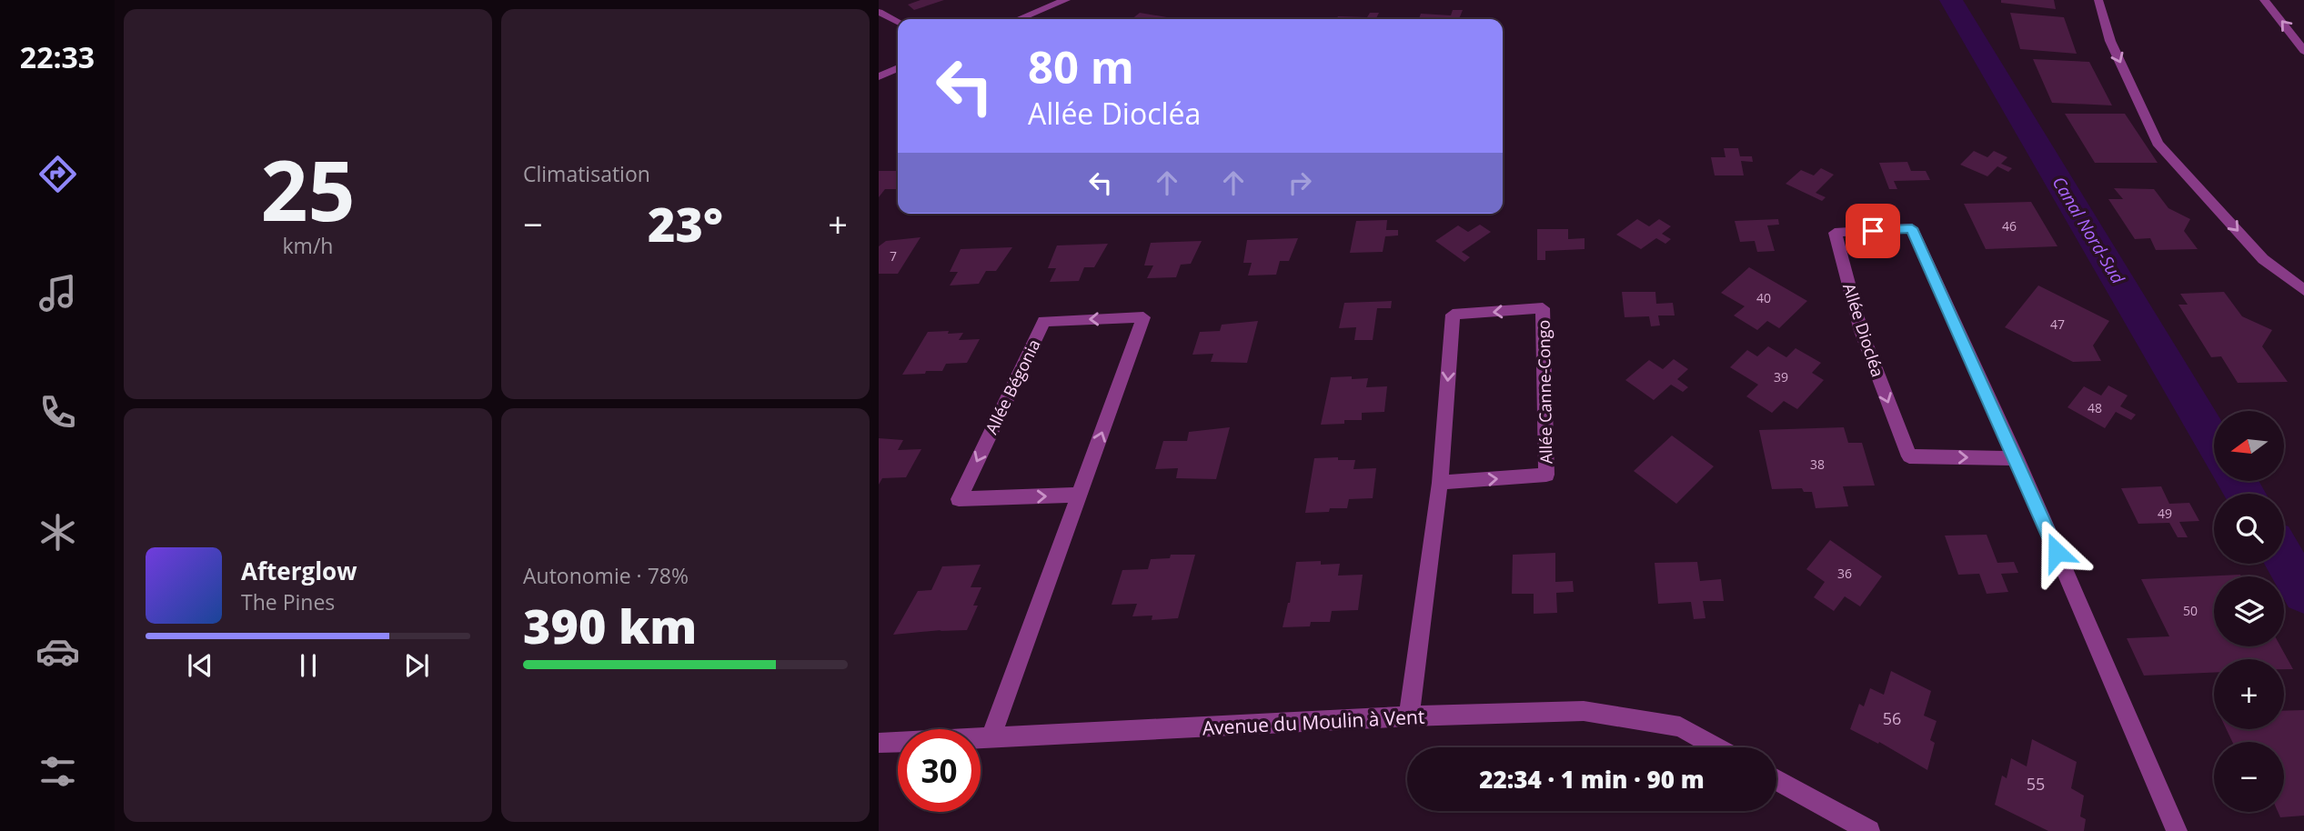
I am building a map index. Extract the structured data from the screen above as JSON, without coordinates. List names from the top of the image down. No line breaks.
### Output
{"streets":{"street":["Allée Diocléa","Allée Bégonia","Allée Canne-Congo","Avenue du Moulin à Vent"]},"crossings":[["Allée Bégonia","Avenue du Moulin à Vent"],["Allée Canne-Congo","Avenue du Moulin à Vent"]],"water":["Canal Nord-Sud"],"house_numbers":["46","7","40","47","39","48","38","49","36","50","56","55"],"north":"left","page":{"tabs":"22:33","tile":[["25","km/h"],"Climatisation",["Autonomie · 78%","390 km"]],"turn":["80 m","Allée Diocléa"],"heat":["−","23°","+"],"map_buttons":["+","−"],"song":["Afterglow","The Pines"],"limit":"30","trip":"22:34 · 1 min · 90 m"}}
